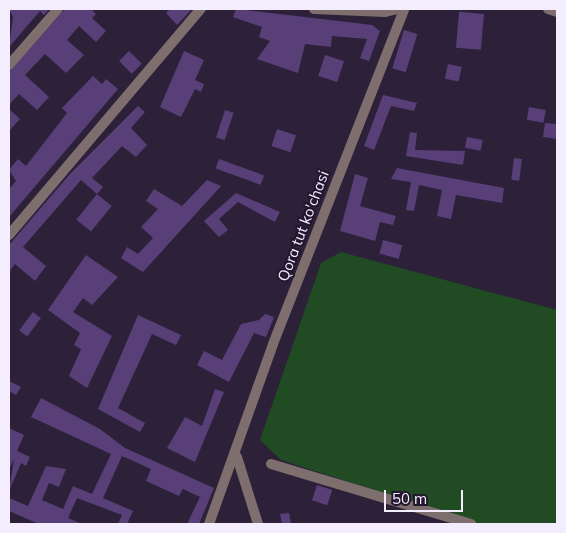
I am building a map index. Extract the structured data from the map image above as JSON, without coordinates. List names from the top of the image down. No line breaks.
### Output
{"streets":{"street":["Qora tut ko'chasi"]},"scale_bar":"50 m"}
